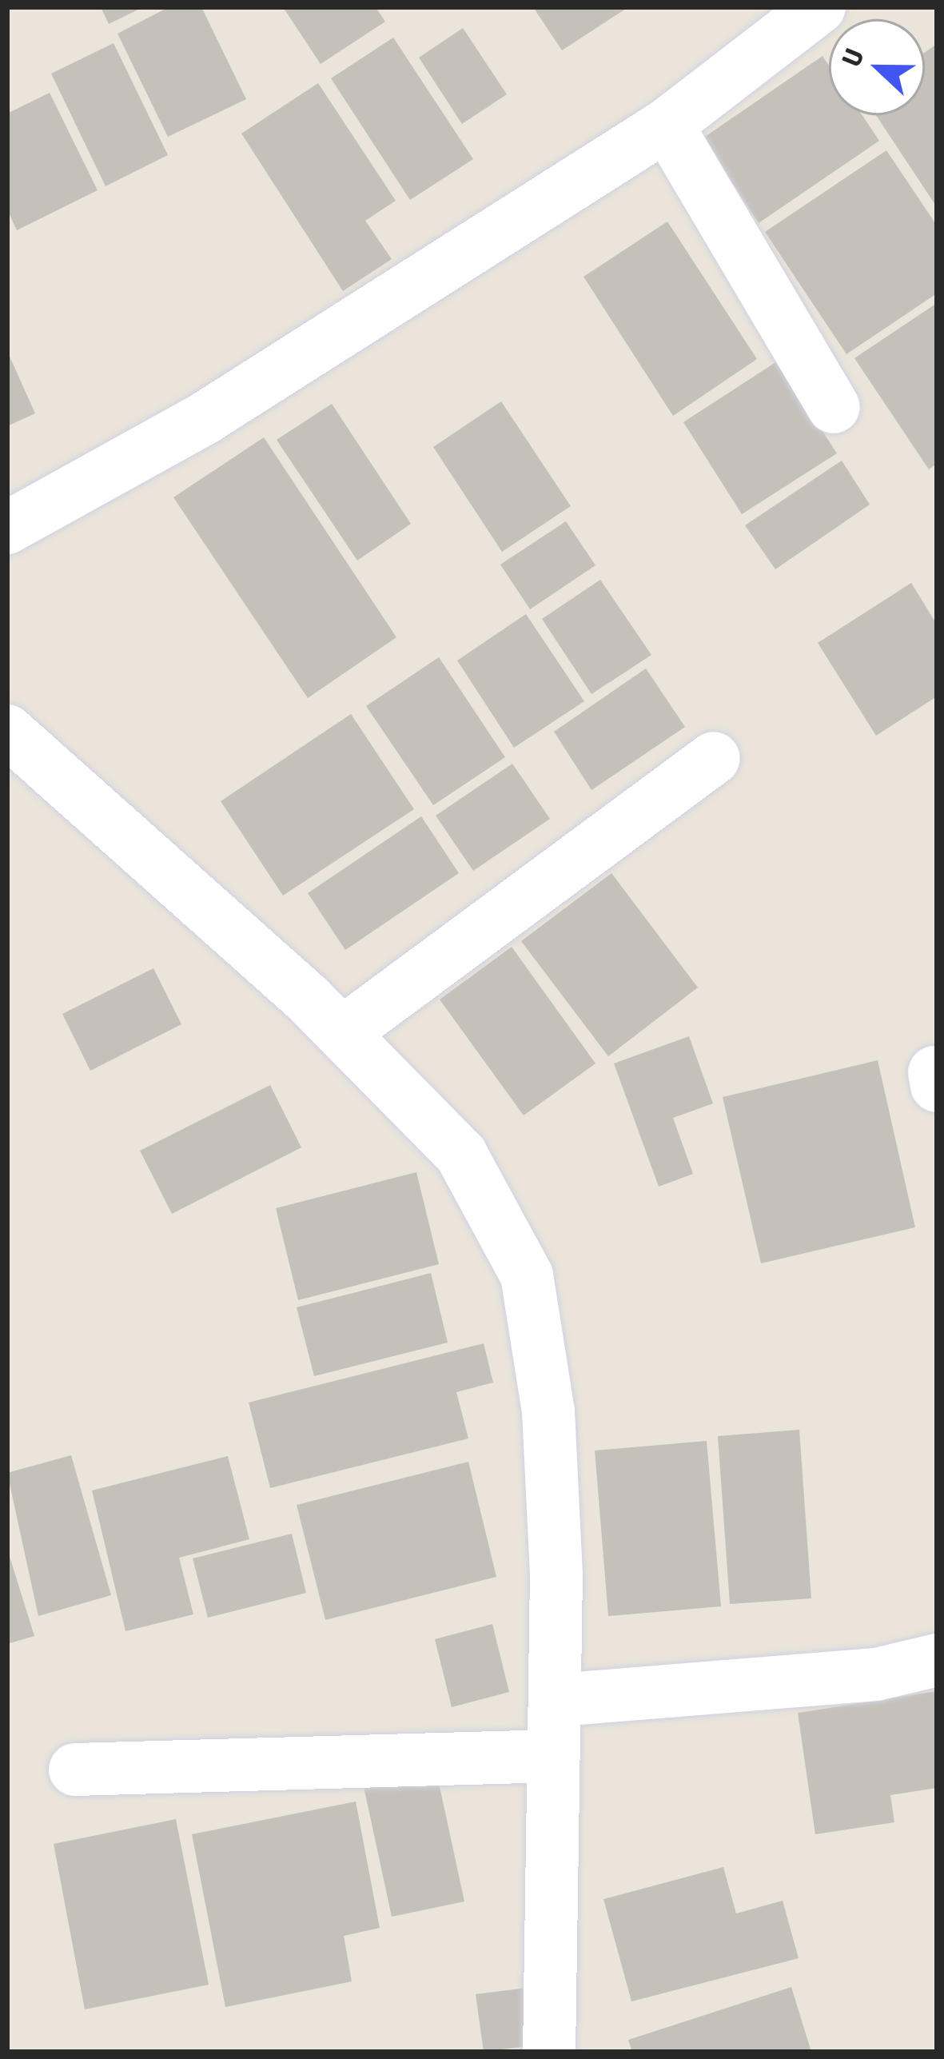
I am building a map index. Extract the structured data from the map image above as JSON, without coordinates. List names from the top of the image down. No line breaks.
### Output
{"north":"left"}
